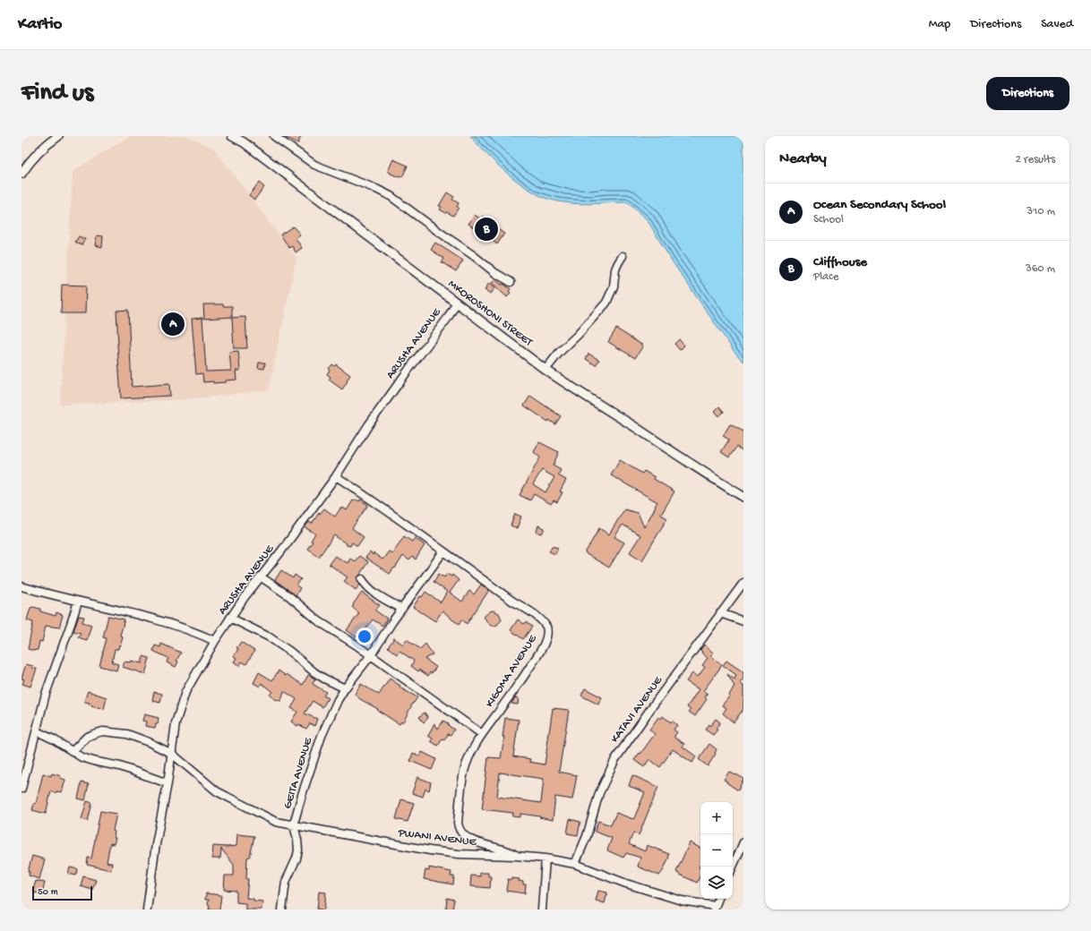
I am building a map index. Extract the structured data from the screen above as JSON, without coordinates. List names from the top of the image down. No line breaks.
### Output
{"streets":{"street":["MKOROSHONI STREET","ARUSHA AVENUE","KIGOMA AVENUE","KATAVI AVENUE","GEITA AVENUE","PWANI AVENUE"]},"crossings":[["MKOROSHONI STREET","ARUSHA AVENUE"],["ARUSHA AVENUE","KIGOMA AVENUE"],["ARUSHA AVENUE","PWANI AVENUE"],["KIGOMA AVENUE","GEITA AVENUE"],["KIGOMA AVENUE","PWANI AVENUE"],["KATAVI AVENUE","PWANI AVENUE"],["GEITA AVENUE","PWANI AVENUE"]],"scale_bar":"50 m","page":{"header":"Kartio","nav":["Map","Directions","Saved"],"buttons":"Directions","title":"Find us","heading":["Nearby","2 results"],"list":[{"mark":"A","name":"Ocean Secondary School","note":"School","value":"310 m"},{"mark":"B","name":"Cliffhouse","note":"Place","value":"360 m"}],"pins":["B","A"],"map_buttons":["+","−"],"scale":"50 m"}}
